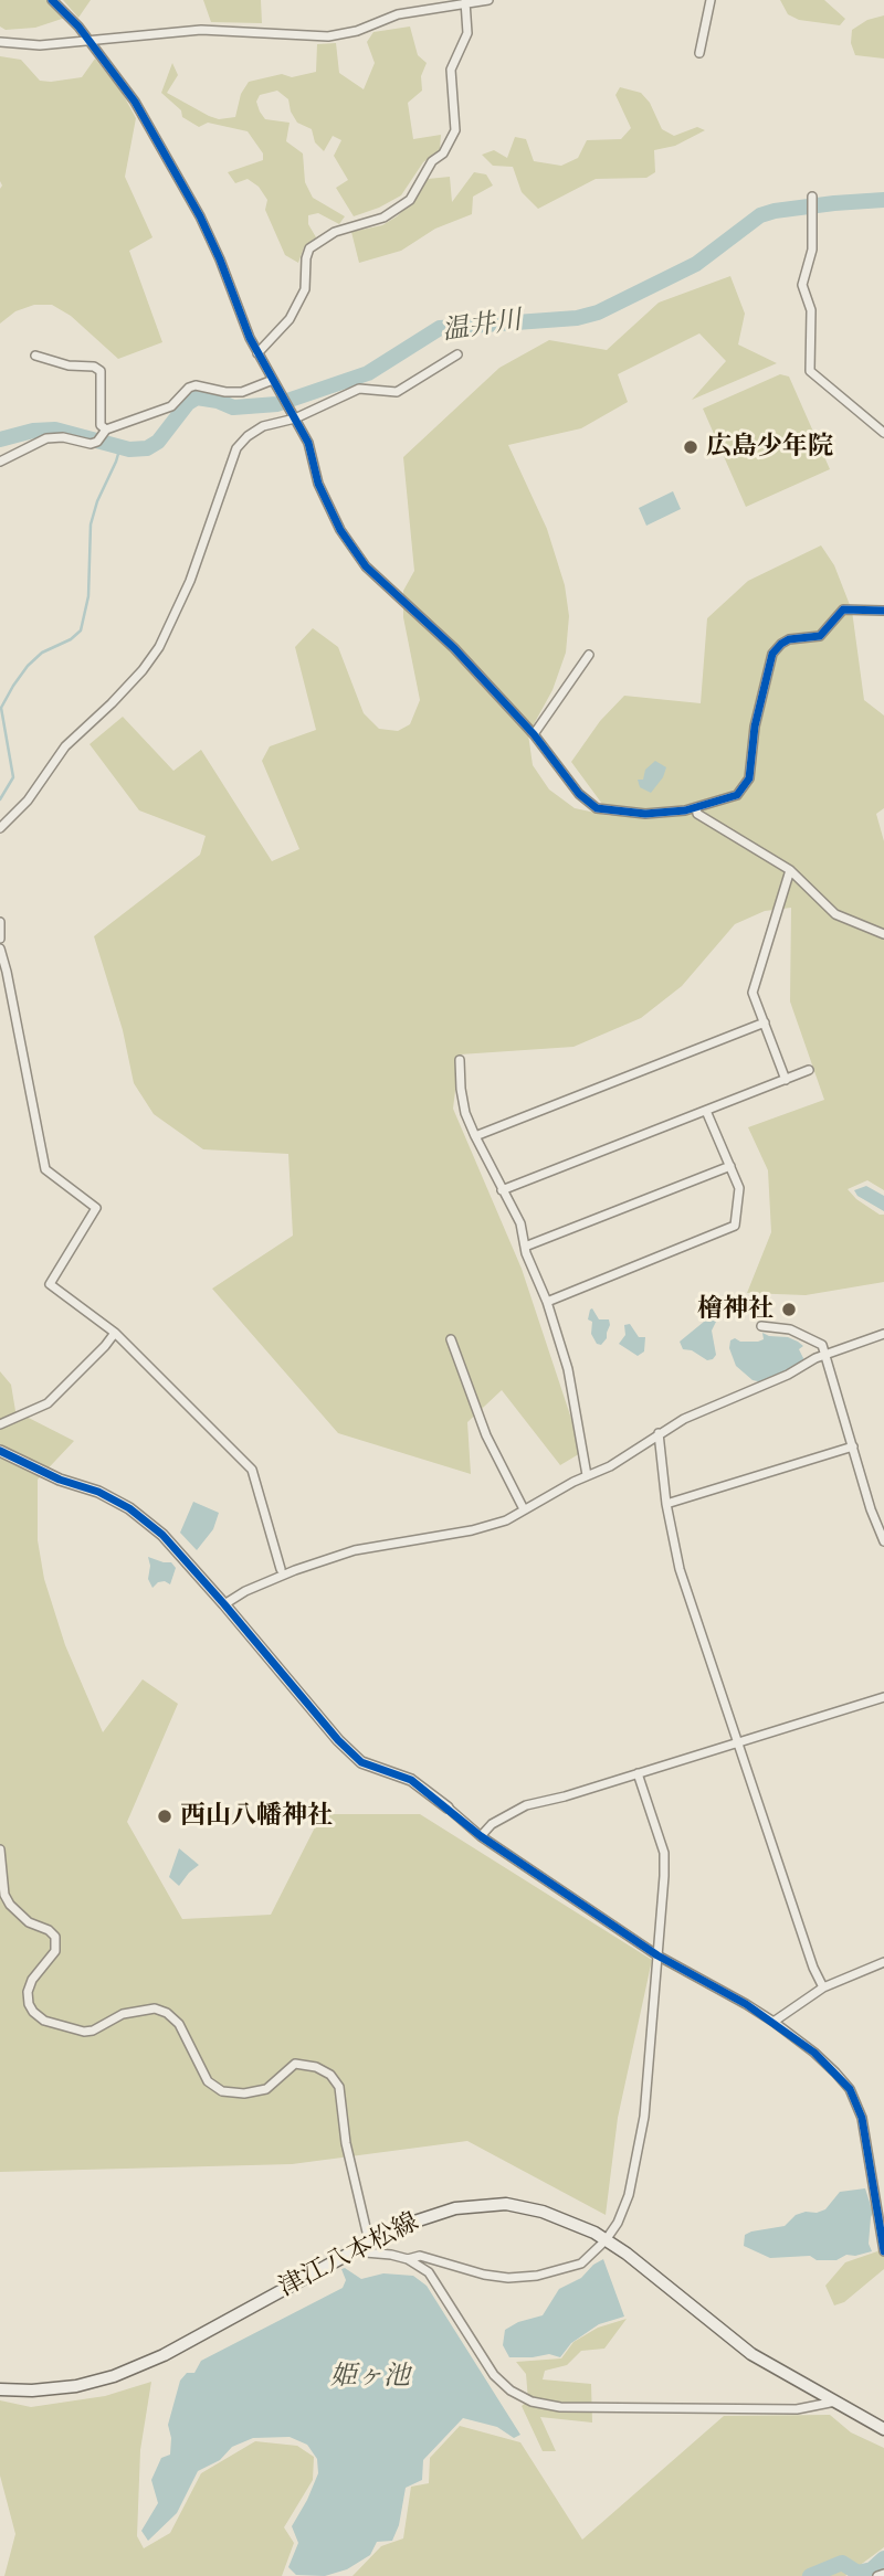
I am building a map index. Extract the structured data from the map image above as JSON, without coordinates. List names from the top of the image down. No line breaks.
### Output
{"streets":{"main road":["津江八本松線"]},"water":["温井川","姫ヶ池"],"places":["広島少年院","檜神社","西山八幡神社"]}
